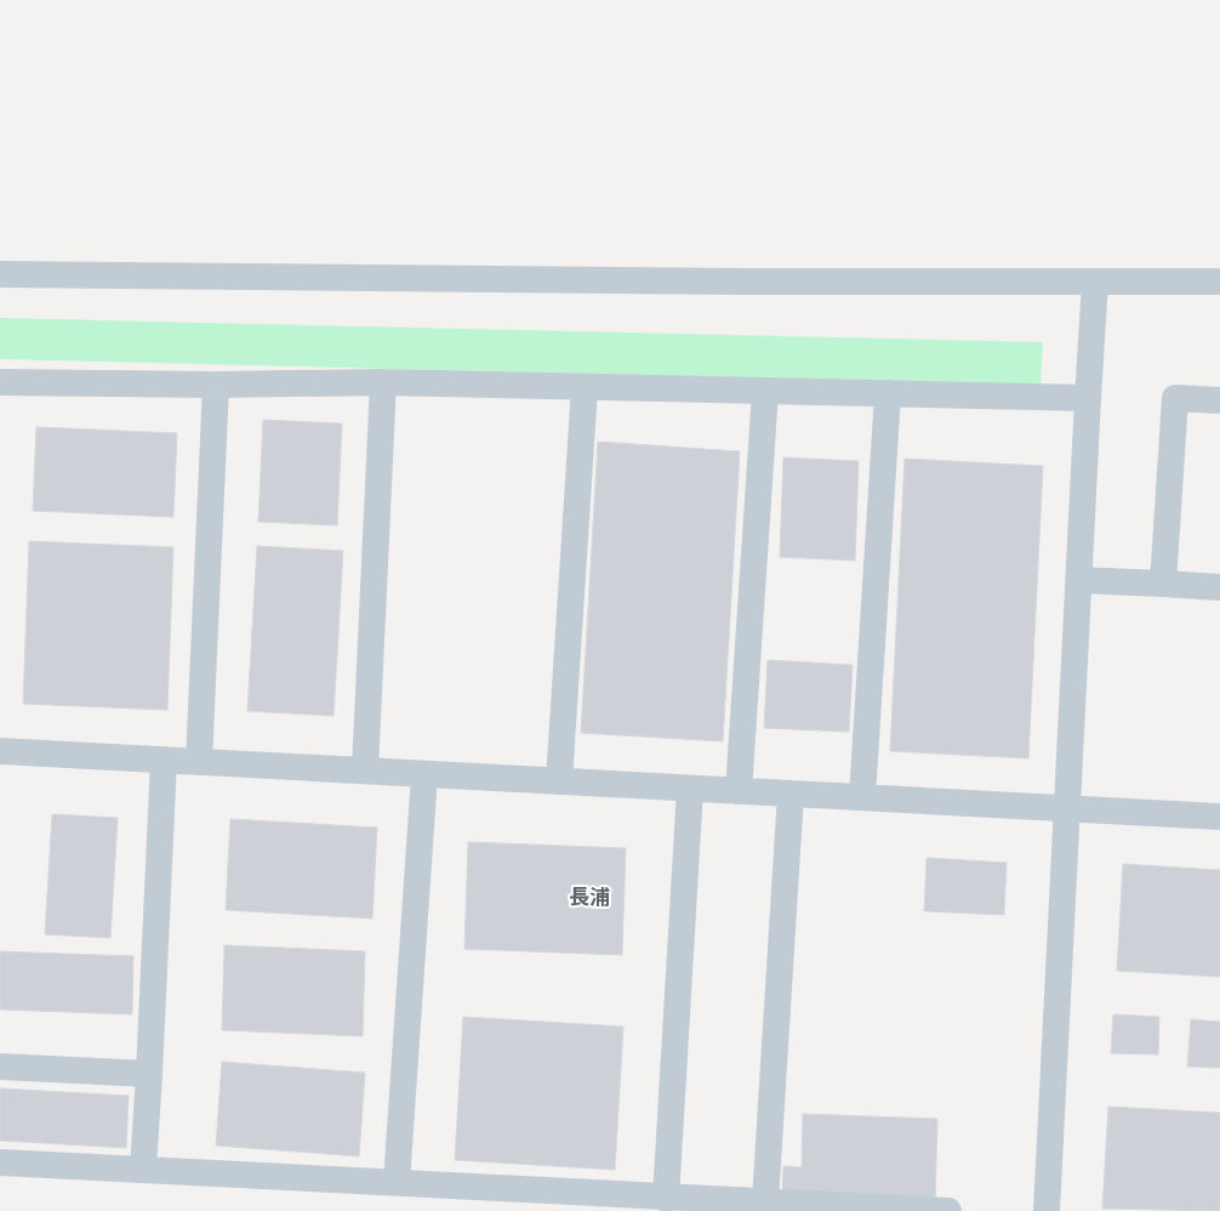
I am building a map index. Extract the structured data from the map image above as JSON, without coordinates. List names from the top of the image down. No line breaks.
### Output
{"districts":["長浦"]}
